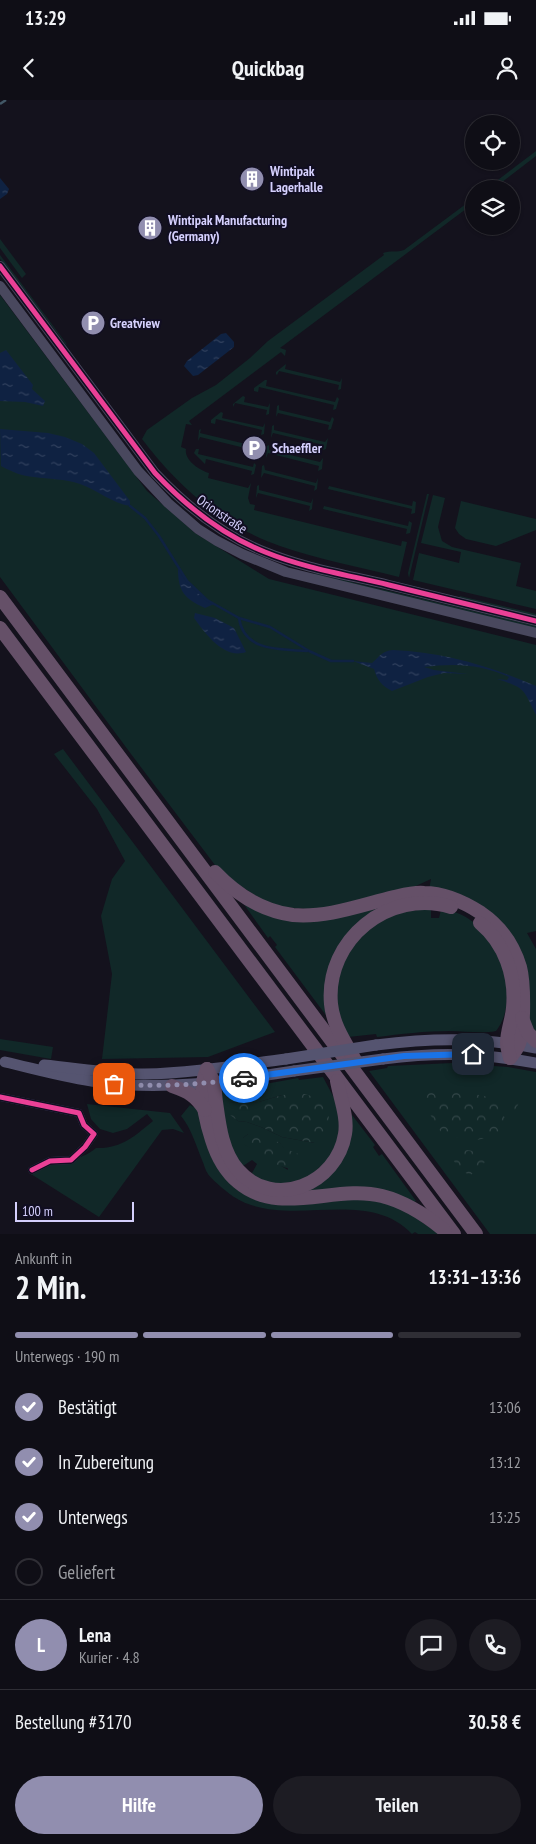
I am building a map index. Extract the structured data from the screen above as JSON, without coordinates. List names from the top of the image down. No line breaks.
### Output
{"streets":{"street":["Orionstraße"]},"places":{"building":["Wintipak Lagerhalle","Wintipak Manufacturing (Germany)"],"parking":["Greatview","Schaeffler"]},"scale_bar":"100 m","page":{"status":"13:29","header":"Quickbag","scale":"100 m","heading":["2 Min.","Ankunft in","13:31–13:36"],"panel":["Lena","Kurier · 4.8","Bestellung #3170","30.58 €"],"bar":"Unterwegs · 190 m","list":[["Bestätigt","13:06"],["In Zubereitung","13:12"],["Unterwegs","13:25"],"Geliefert"],"round":"L","buttons":["Hilfe","Teilen"]}}
